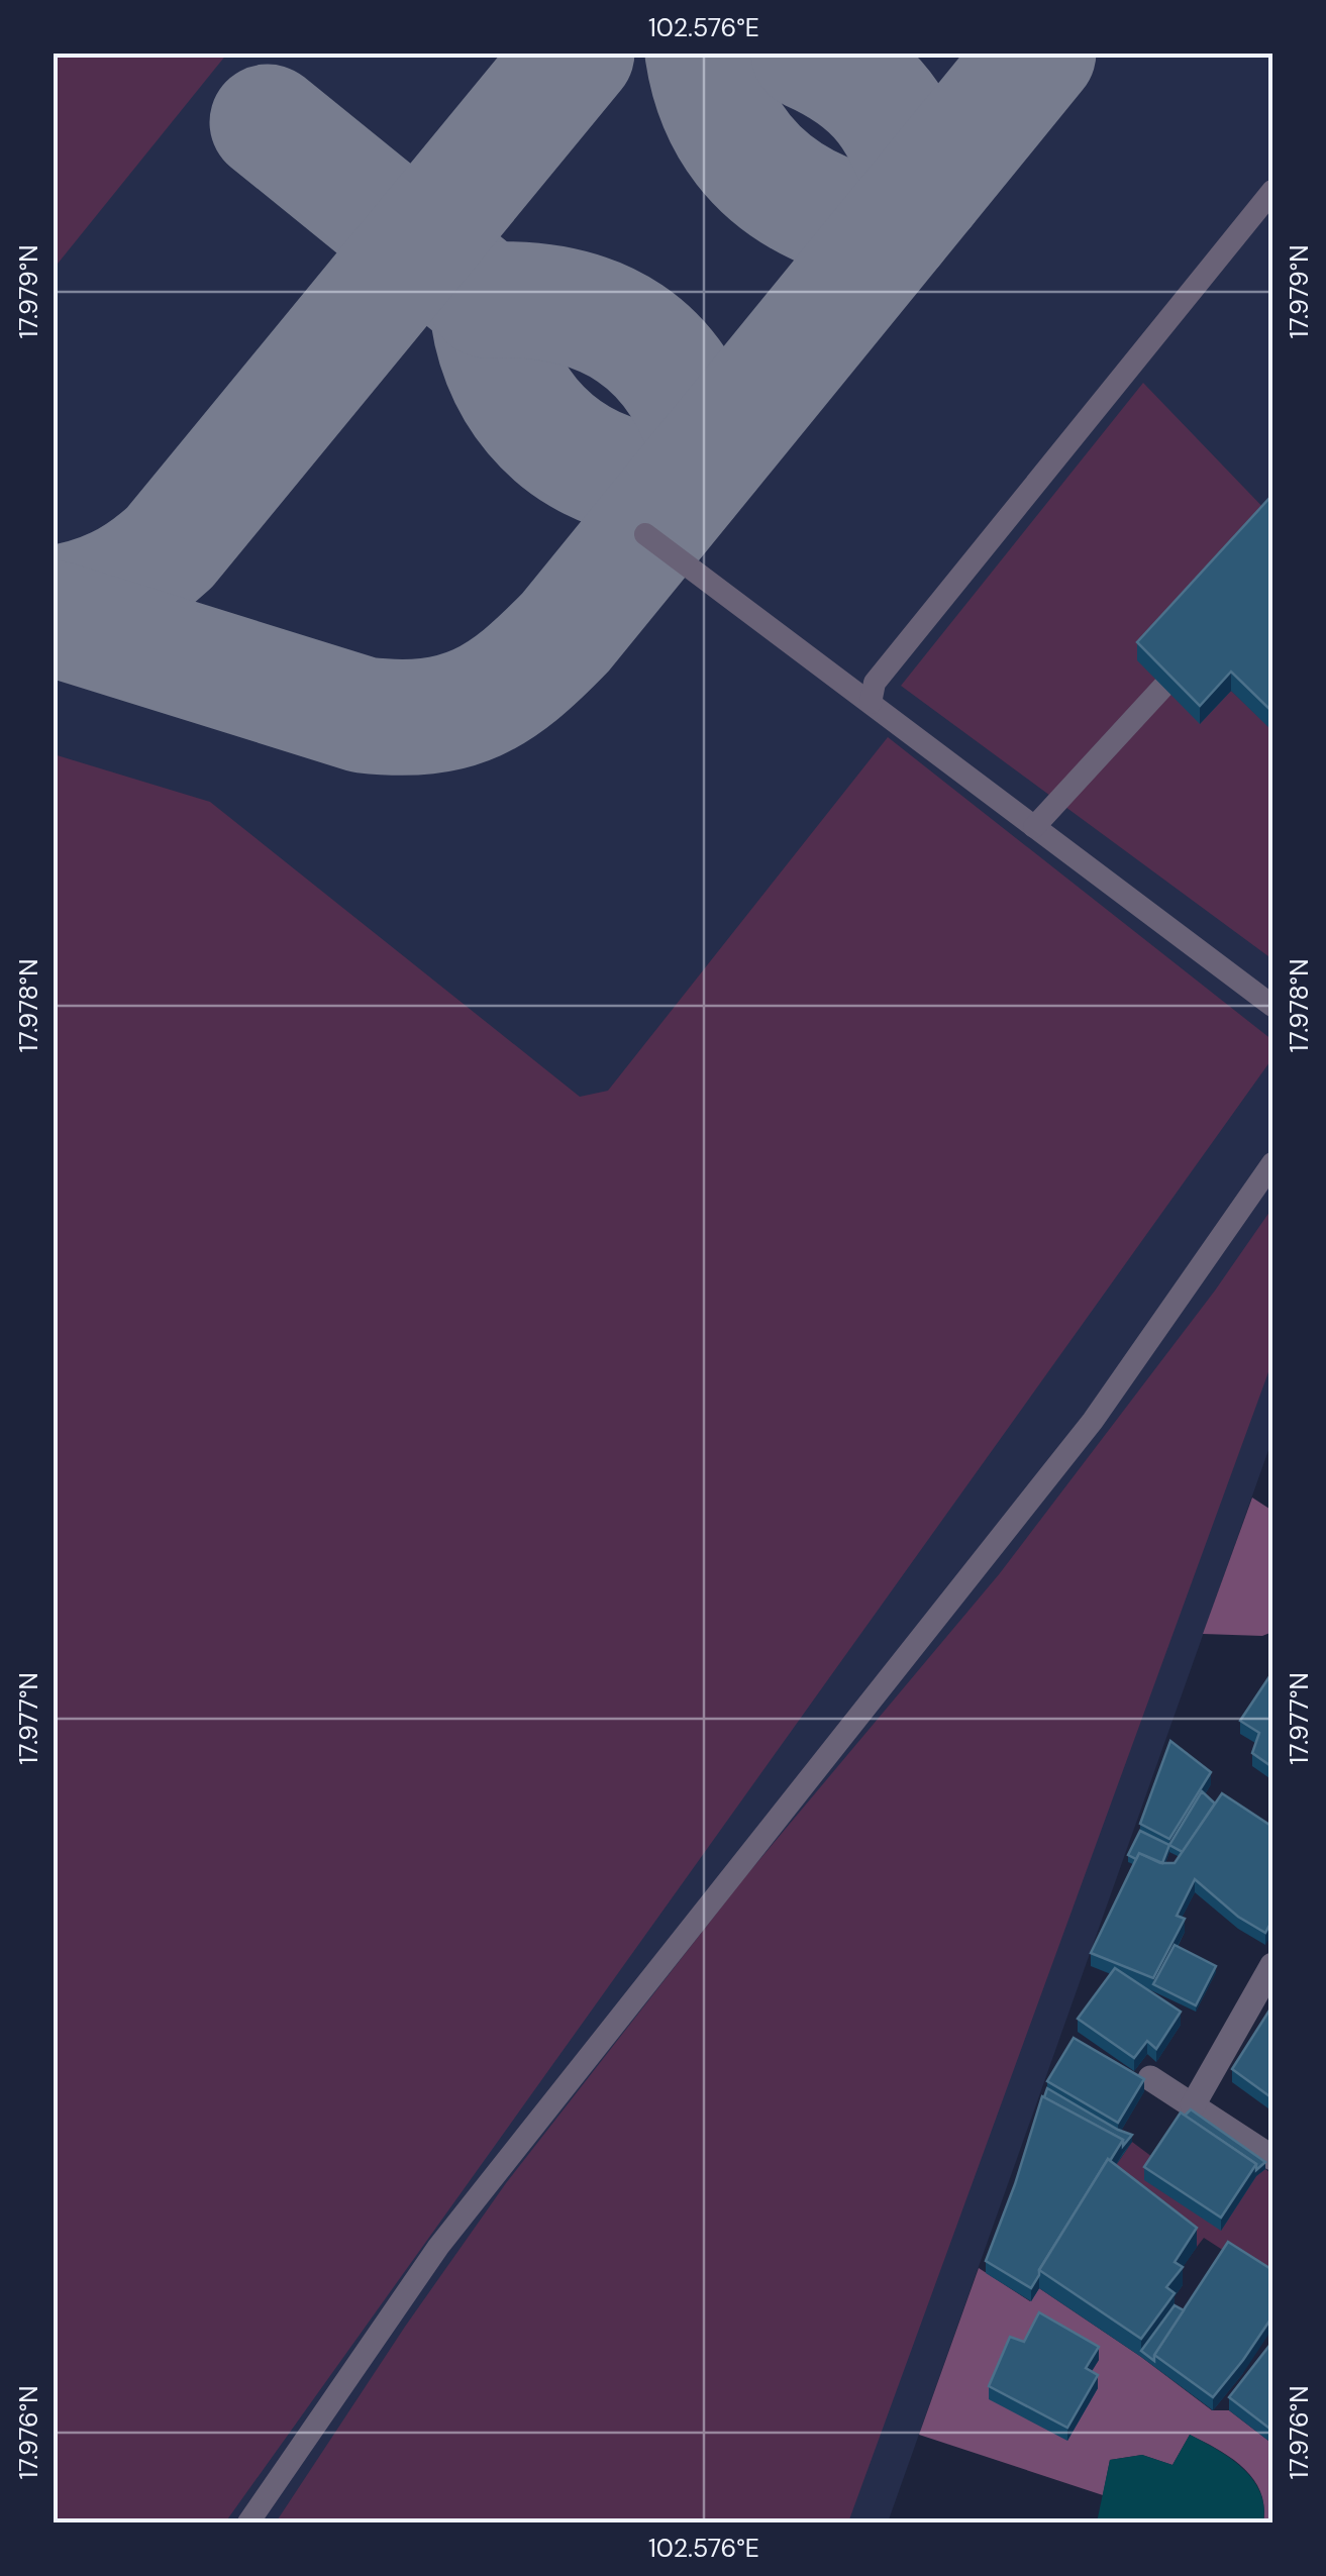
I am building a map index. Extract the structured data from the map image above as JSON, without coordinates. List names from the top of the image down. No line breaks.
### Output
{"coordinates":["102.576°E","17.979°N","17.978°N","17.977°N","17.976°N"]}
